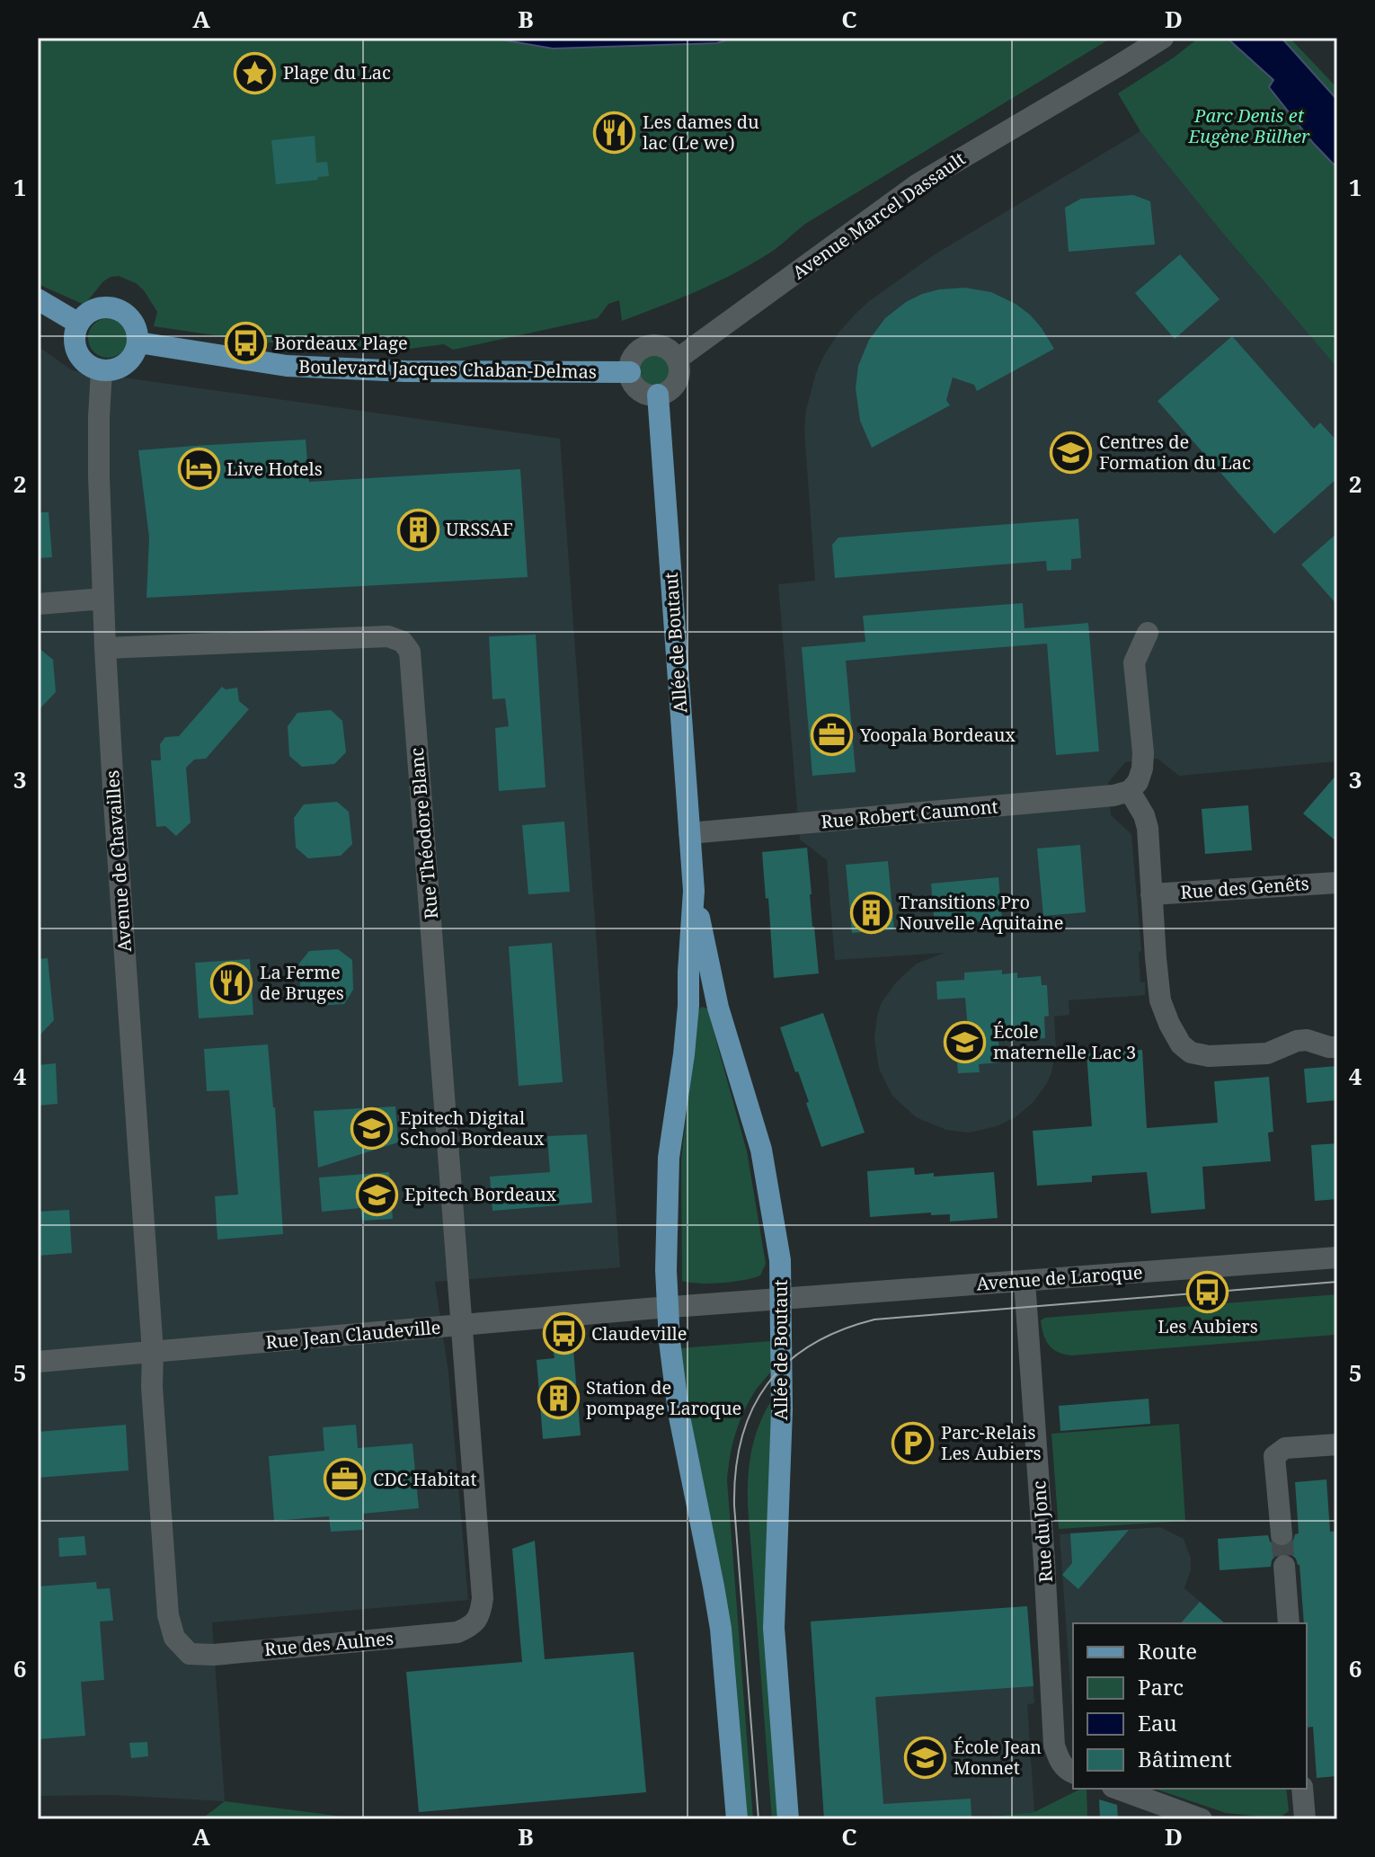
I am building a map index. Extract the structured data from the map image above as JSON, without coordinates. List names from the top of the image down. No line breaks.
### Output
{"streets":{"main road":["Boulevard Jacques Chaban-Delmas","Allée de Boutaut"],"street":["Avenue Marcel Dassault","Rue Robert Caumont","Rue Théodore Blanc","Avenue de Chavailles","Rue des Genêts","Avenue de Laroque","Rue Jean Claudeville","Rue du Jonc","Rue des Aulnes"]},"crossings":[["Avenue Marcel Dassault","Boulevard Jacques Chaban-Delmas"],["Avenue Marcel Dassault","Allée de Boutaut"],["Boulevard Jacques Chaban-Delmas","Allée de Boutaut"],["Boulevard Jacques Chaban-Delmas","Avenue de Chavailles"],["Allée de Boutaut","Rue Robert Caumont"],["Allée de Boutaut","Avenue de Laroque"],["Allée de Boutaut","Rue Jean Claudeville"],["Rue Théodore Blanc","Avenue de Chavailles"],["Rue Théodore Blanc","Rue Jean Claudeville"],["Rue Théodore Blanc","Rue des Aulnes"],["Avenue de Chavailles","Rue Jean Claudeville"],["Avenue de Chavailles","Rue des Aulnes"],["Avenue de Laroque","Rue Jean Claudeville"],["Avenue de Laroque","Rue du Jonc"],["Rue Jean Claudeville","Rue des Aulnes"]],"parks":["Parc Denis et Eugène Bülher"],"places":{"place":["Plage du Lac"],"restaurant":["Les dames du lac (Le we)","La Ferme de Bruges"],"bus stop":["Bordeaux Plage","Les Aubiers","Claudeville"],"school or university":["Centres de Formation du Lac","École maternelle Lac 3","Epitech Digital School Bordeaux","Epitech Bordeaux","École Jean Monnet"],"hotel":["Live Hotels"],"building":["URSSAF","Transitions Pro Nouvelle Aquitaine","Station de pompage Laroque"],"office":["Yoopala Bordeaux","CDC Habitat"],"parking":["Parc-Relais Les Aubiers"]},"legend":["Route","Parc","Eau","Bâtiment"],"grid":{"columns":["A","B","C","D"],"rows":["1","2","3","4","5","6"]}}
